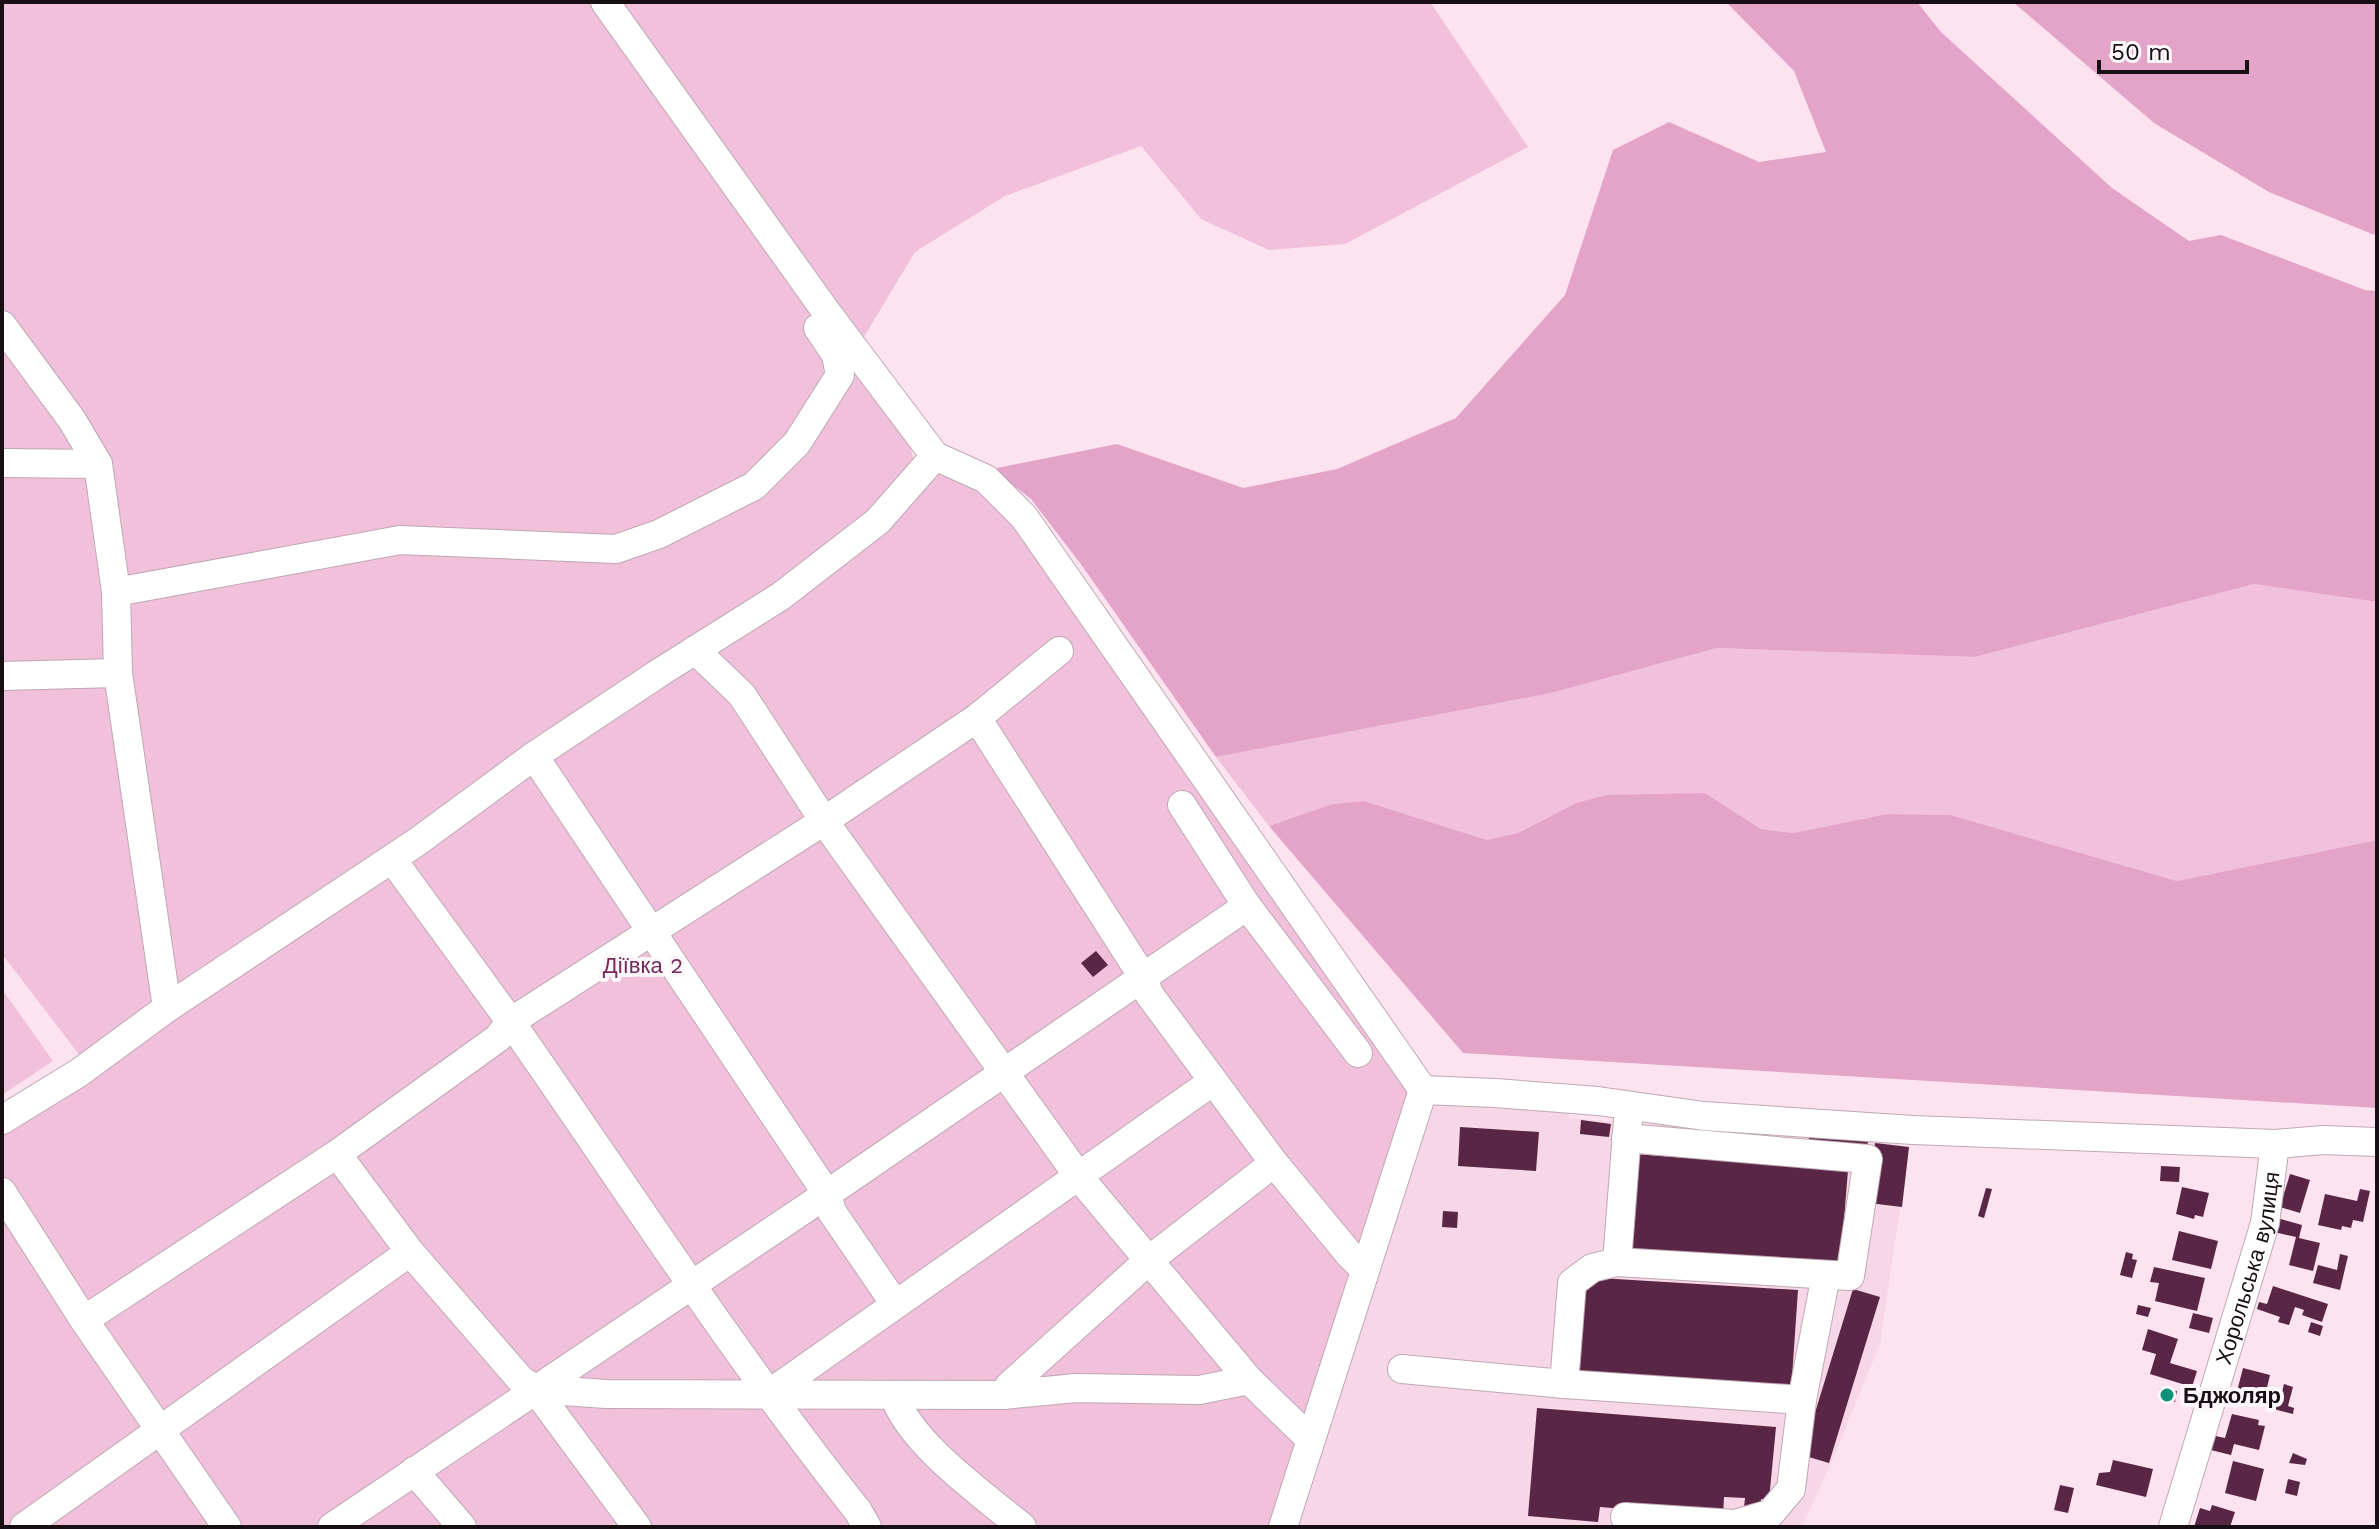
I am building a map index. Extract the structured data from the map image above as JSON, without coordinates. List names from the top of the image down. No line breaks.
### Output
{"streets":{"street":["Хорольська вулиця"]},"parks":["Діївка 2"],"places":["Бджоляр"],"scale_bar":"50 m"}
